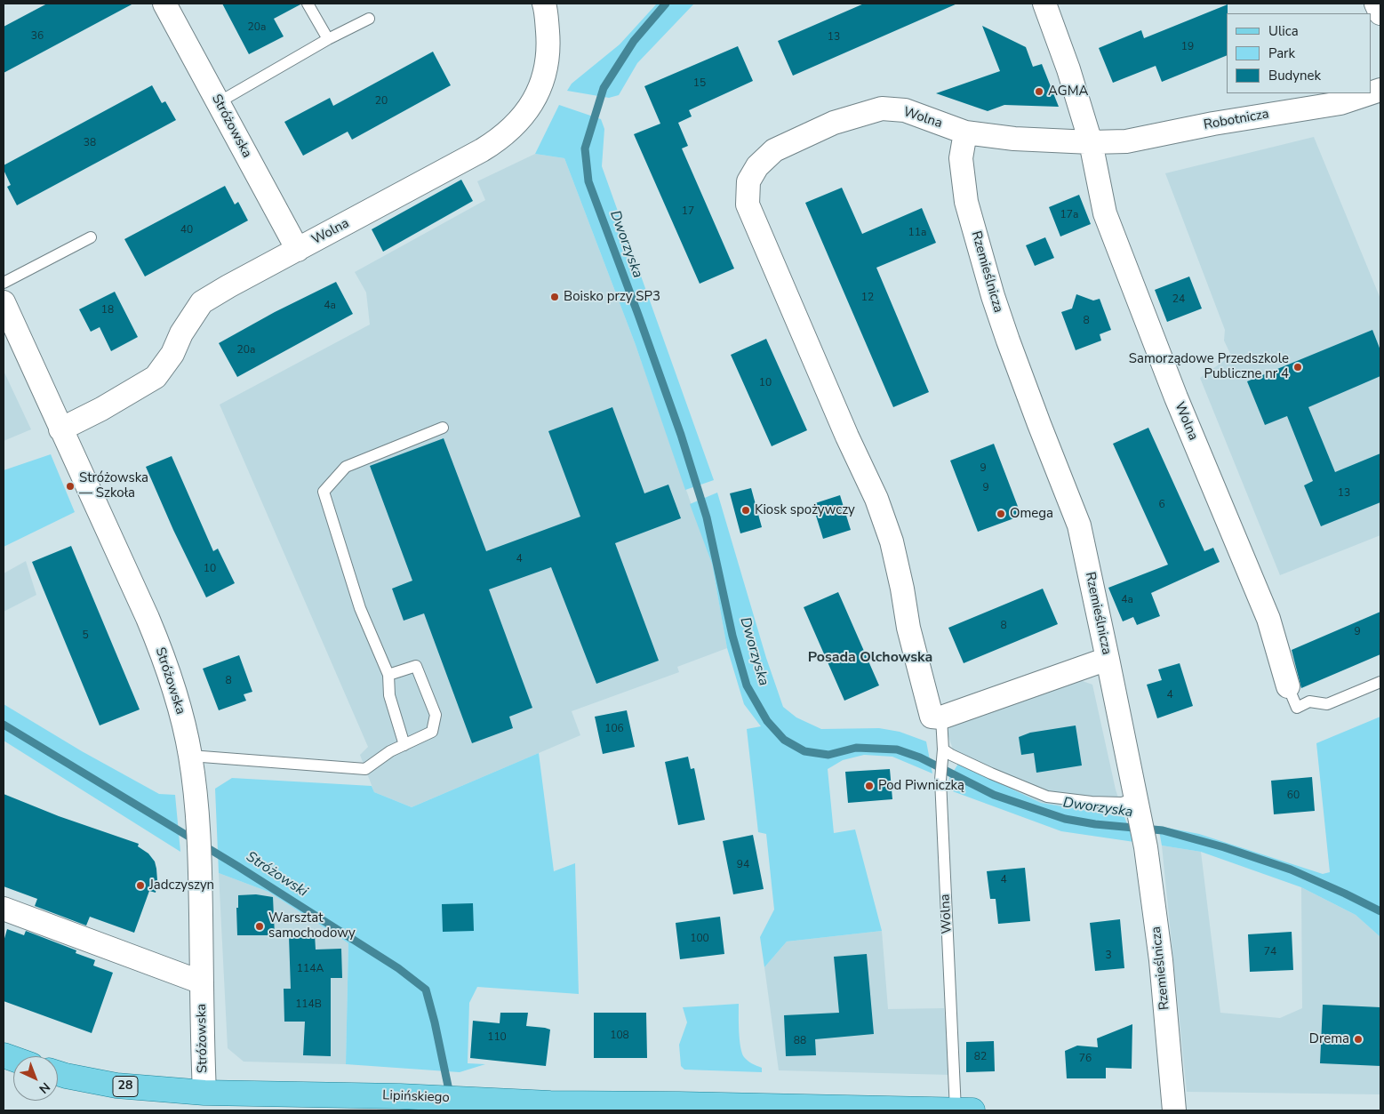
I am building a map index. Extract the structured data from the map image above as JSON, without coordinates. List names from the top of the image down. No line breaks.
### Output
{"streets":{"main road":["28","Lipińskiego"],"street":["Wolna","Robotnicza","Stróżowska","Rzemieślnicza"]},"crossings":[["Wolna","Robotnicza"],["Wolna","Stróżowska"],["Wolna","Rzemieślnicza"],["Wolna","Lipińskiego"],["Stróżowska","Lipińskiego"],["28","Lipińskiego"]],"districts":["Posada Olchowska"],"water":["Dworzyska","Stróżowski"],"places":["AGMA","Boisko przy SP3","Samorządowe Przedszkole Publiczne nr 4","Stróżowska — Szkoła","Kiosk spożywczy","Omega","Pod Piwniczką","Jadczyszyn","Warsztat samochodowy","Drema"],"house_numbers":["20a","36","13","19","15","20","38","17","17a","40","11a","12","24","4a","18","8","20a","10","9","9","13","6","4","10","4a","8","9","5","8","4","106","60","94","4","100","74","3","114A","114B","108","110","88","82","76"],"legend":["Ulica","Park","Budynek"],"north":"bottom right"}
